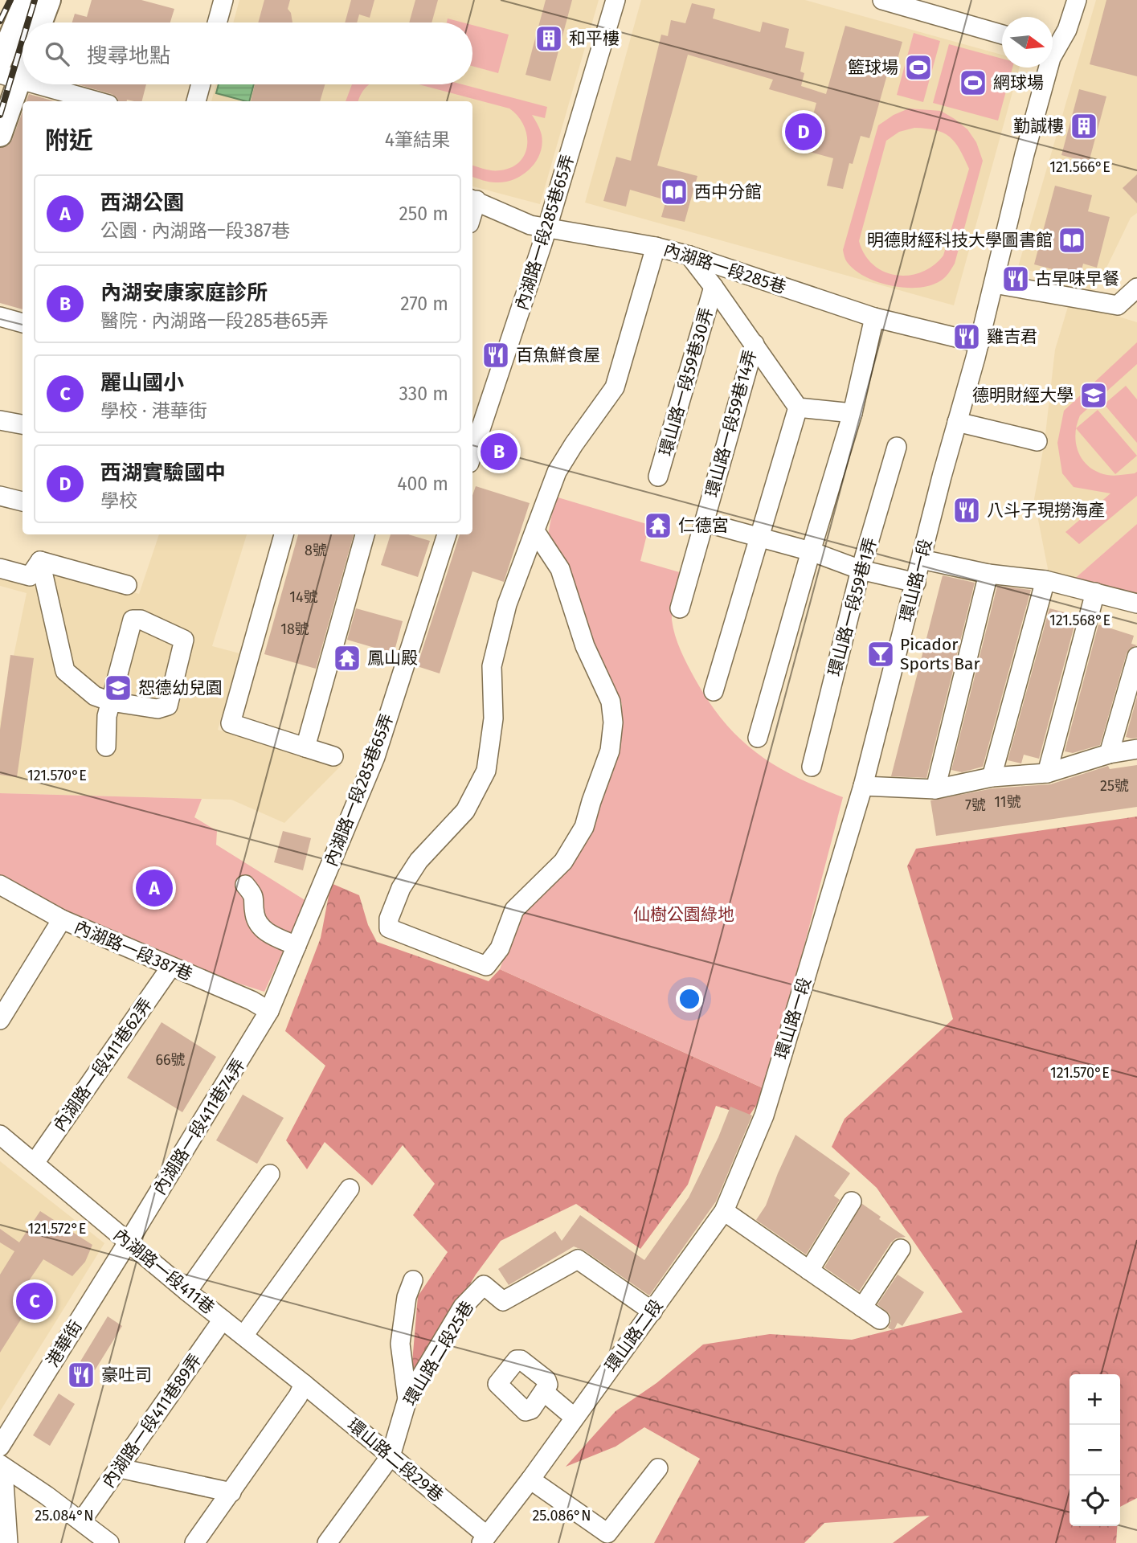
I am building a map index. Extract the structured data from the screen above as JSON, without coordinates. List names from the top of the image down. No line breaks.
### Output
{"streets":{"street":["內湖路一段285巷65弄","內湖路一段285巷","環山路一段59巷30弄","環山路一段59巷14弄","環山路一段","環山路一段59巷1弄","內湖路一段387巷","內湖路一段411巷62弄","內湖路一段411巷74弄","內湖路一段411巷","環山路二段","港華街","環山路二段25巷","內湖路一段411巷89弄","環山路二段29巷"]},"crossings":[["內湖路一段285巷65弄","內湖路一段285巷"],["內湖路一段285巷65弄","內湖路一段387巷"],["內湖路一段285巷65弄","內湖路一段411巷74弄"],["內湖路一段285巷","環山路一段59巷14弄"],["內湖路一段285巷","環山路一段"],["環山路一段59巷30弄","環山路一段59巷14弄"],["環山路一段","環山路二段"],["內湖路一段387巷","內湖路一段411巷62弄"],["內湖路一段387巷","內湖路一段411巷74弄"],["內湖路一段411巷62弄","內湖路一段411巷"],["內湖路一段411巷74弄","內湖路一段411巷"],["內湖路一段411巷74弄","港華街"],["內湖路一段411巷","港華街"],["內湖路一段411巷","內湖路一段411巷89弄"],["內湖路一段411巷","環山路二段29巷"],["環山路二段","環山路二段25巷"],["環山路二段","環山路二段29巷"],["環山路二段25巷","環山路二段29巷"]],"parks":["仙樹公園綠地"],"places":{"building":["和平樓","勤誠樓"],"sports":["籃球場","網球場"],"library":["西中分館","明德財經科技大學圖書館"],"restaurant":["古早味早餐","雞吉君","百魚鮮食屋","八斗子現撈海產","豪吐司"],"school or university":["德明財經大學","恕德幼兒園"],"temple":["仁德宮","鳳山殿"],"bar":["Picador Sports Bar"]},"house_numbers":["8號","14號","18號","25號","11號","7號","66號"],"north":"right","page":{"search":"搜尋地點","heading":["附近","4筆結果"],"pins":["D","B","A","C"],"list":[{"mark":"A","name":"西湖公園","note":"公園 · 內湖路一段387巷","value":"250 m"},{"mark":"B","name":"內湖安康家庭診所","note":"醫院 · 內湖路一段285巷65弄","value":"270 m"},{"mark":"C","name":"麗山國小","note":"學校 · 港華街","value":"330 m"},{"mark":"D","name":"西湖實驗國中","note":"學校","value":"400 m"}],"map_buttons":["+","−"]},"coordinates":["121.566°E","121.568°E","121.570°E","121.572°E","25.084°N","25.086°N"]}
